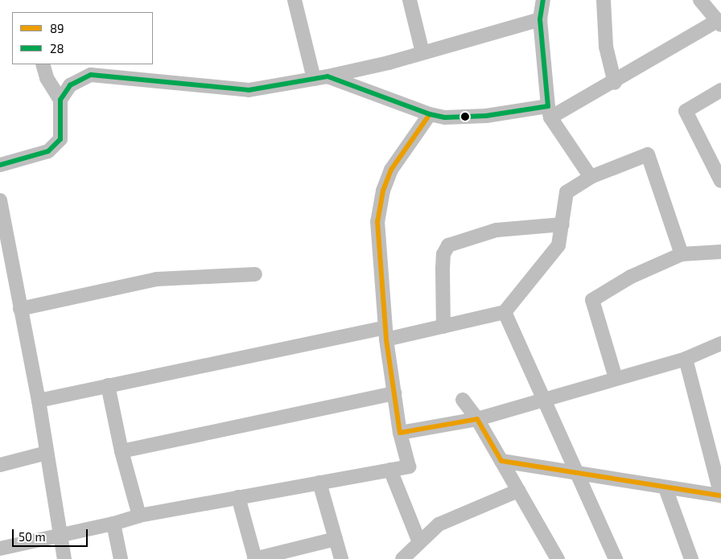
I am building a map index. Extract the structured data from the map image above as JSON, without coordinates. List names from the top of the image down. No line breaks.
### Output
{"lines":["transit line 28","transit line 89"],"legend":["89","28"],"scale_bar":"50 m"}
